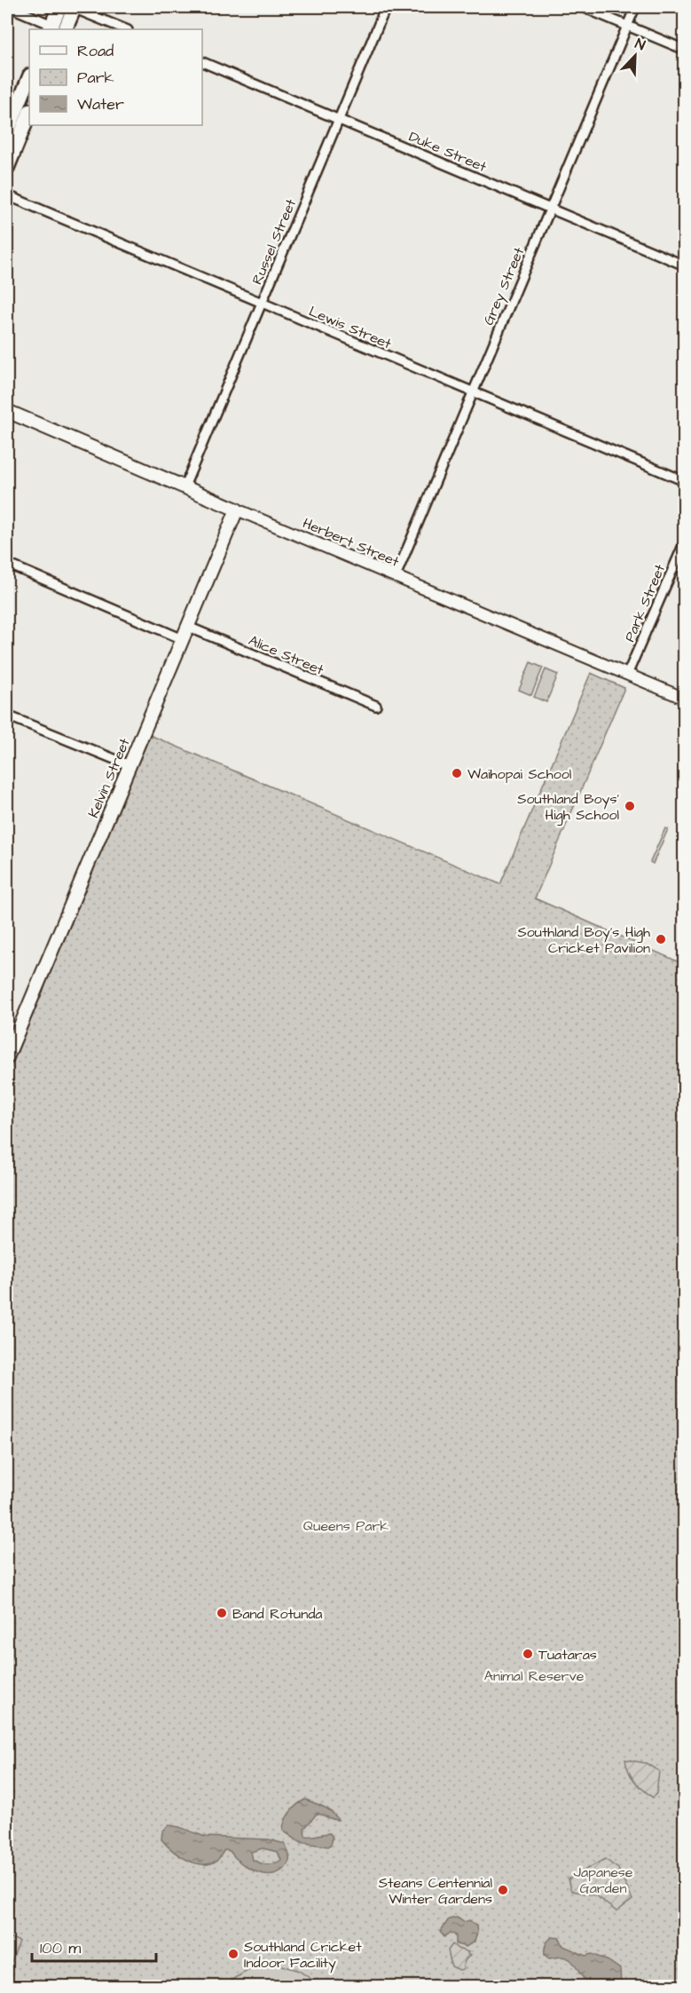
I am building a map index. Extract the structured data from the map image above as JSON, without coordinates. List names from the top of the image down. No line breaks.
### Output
{"streets":{"main road":["Herbert Street","Kelvin Street"],"street":["Duke Street","Russel Street","Grey Street","Lewis Street","Park Street","Alice Street"]},"crossings":[["Duke Street","Russel Street"],["Duke Street","Grey Street"],["Russel Street","Lewis Street"],["Russel Street","Herbert Street"],["Grey Street","Lewis Street"],["Grey Street","Herbert Street"],["Herbert Street","Park Street"],["Herbert Street","Kelvin Street"],["Alice Street","Kelvin Street"]],"parks":["Queens Park","Animal Reserve","Japanese Garden"],"places":["Waihopai School","Southland Boys' High School","Southland Boy's High Cricket Pavilion","Band Rotunda","Tuataras","Steans Centennial Winter Gardens","Southland Cricket Indoor Facility"],"legend":["Road","Park","Water"],"scale_bar":"100 m","north":"top right"}
